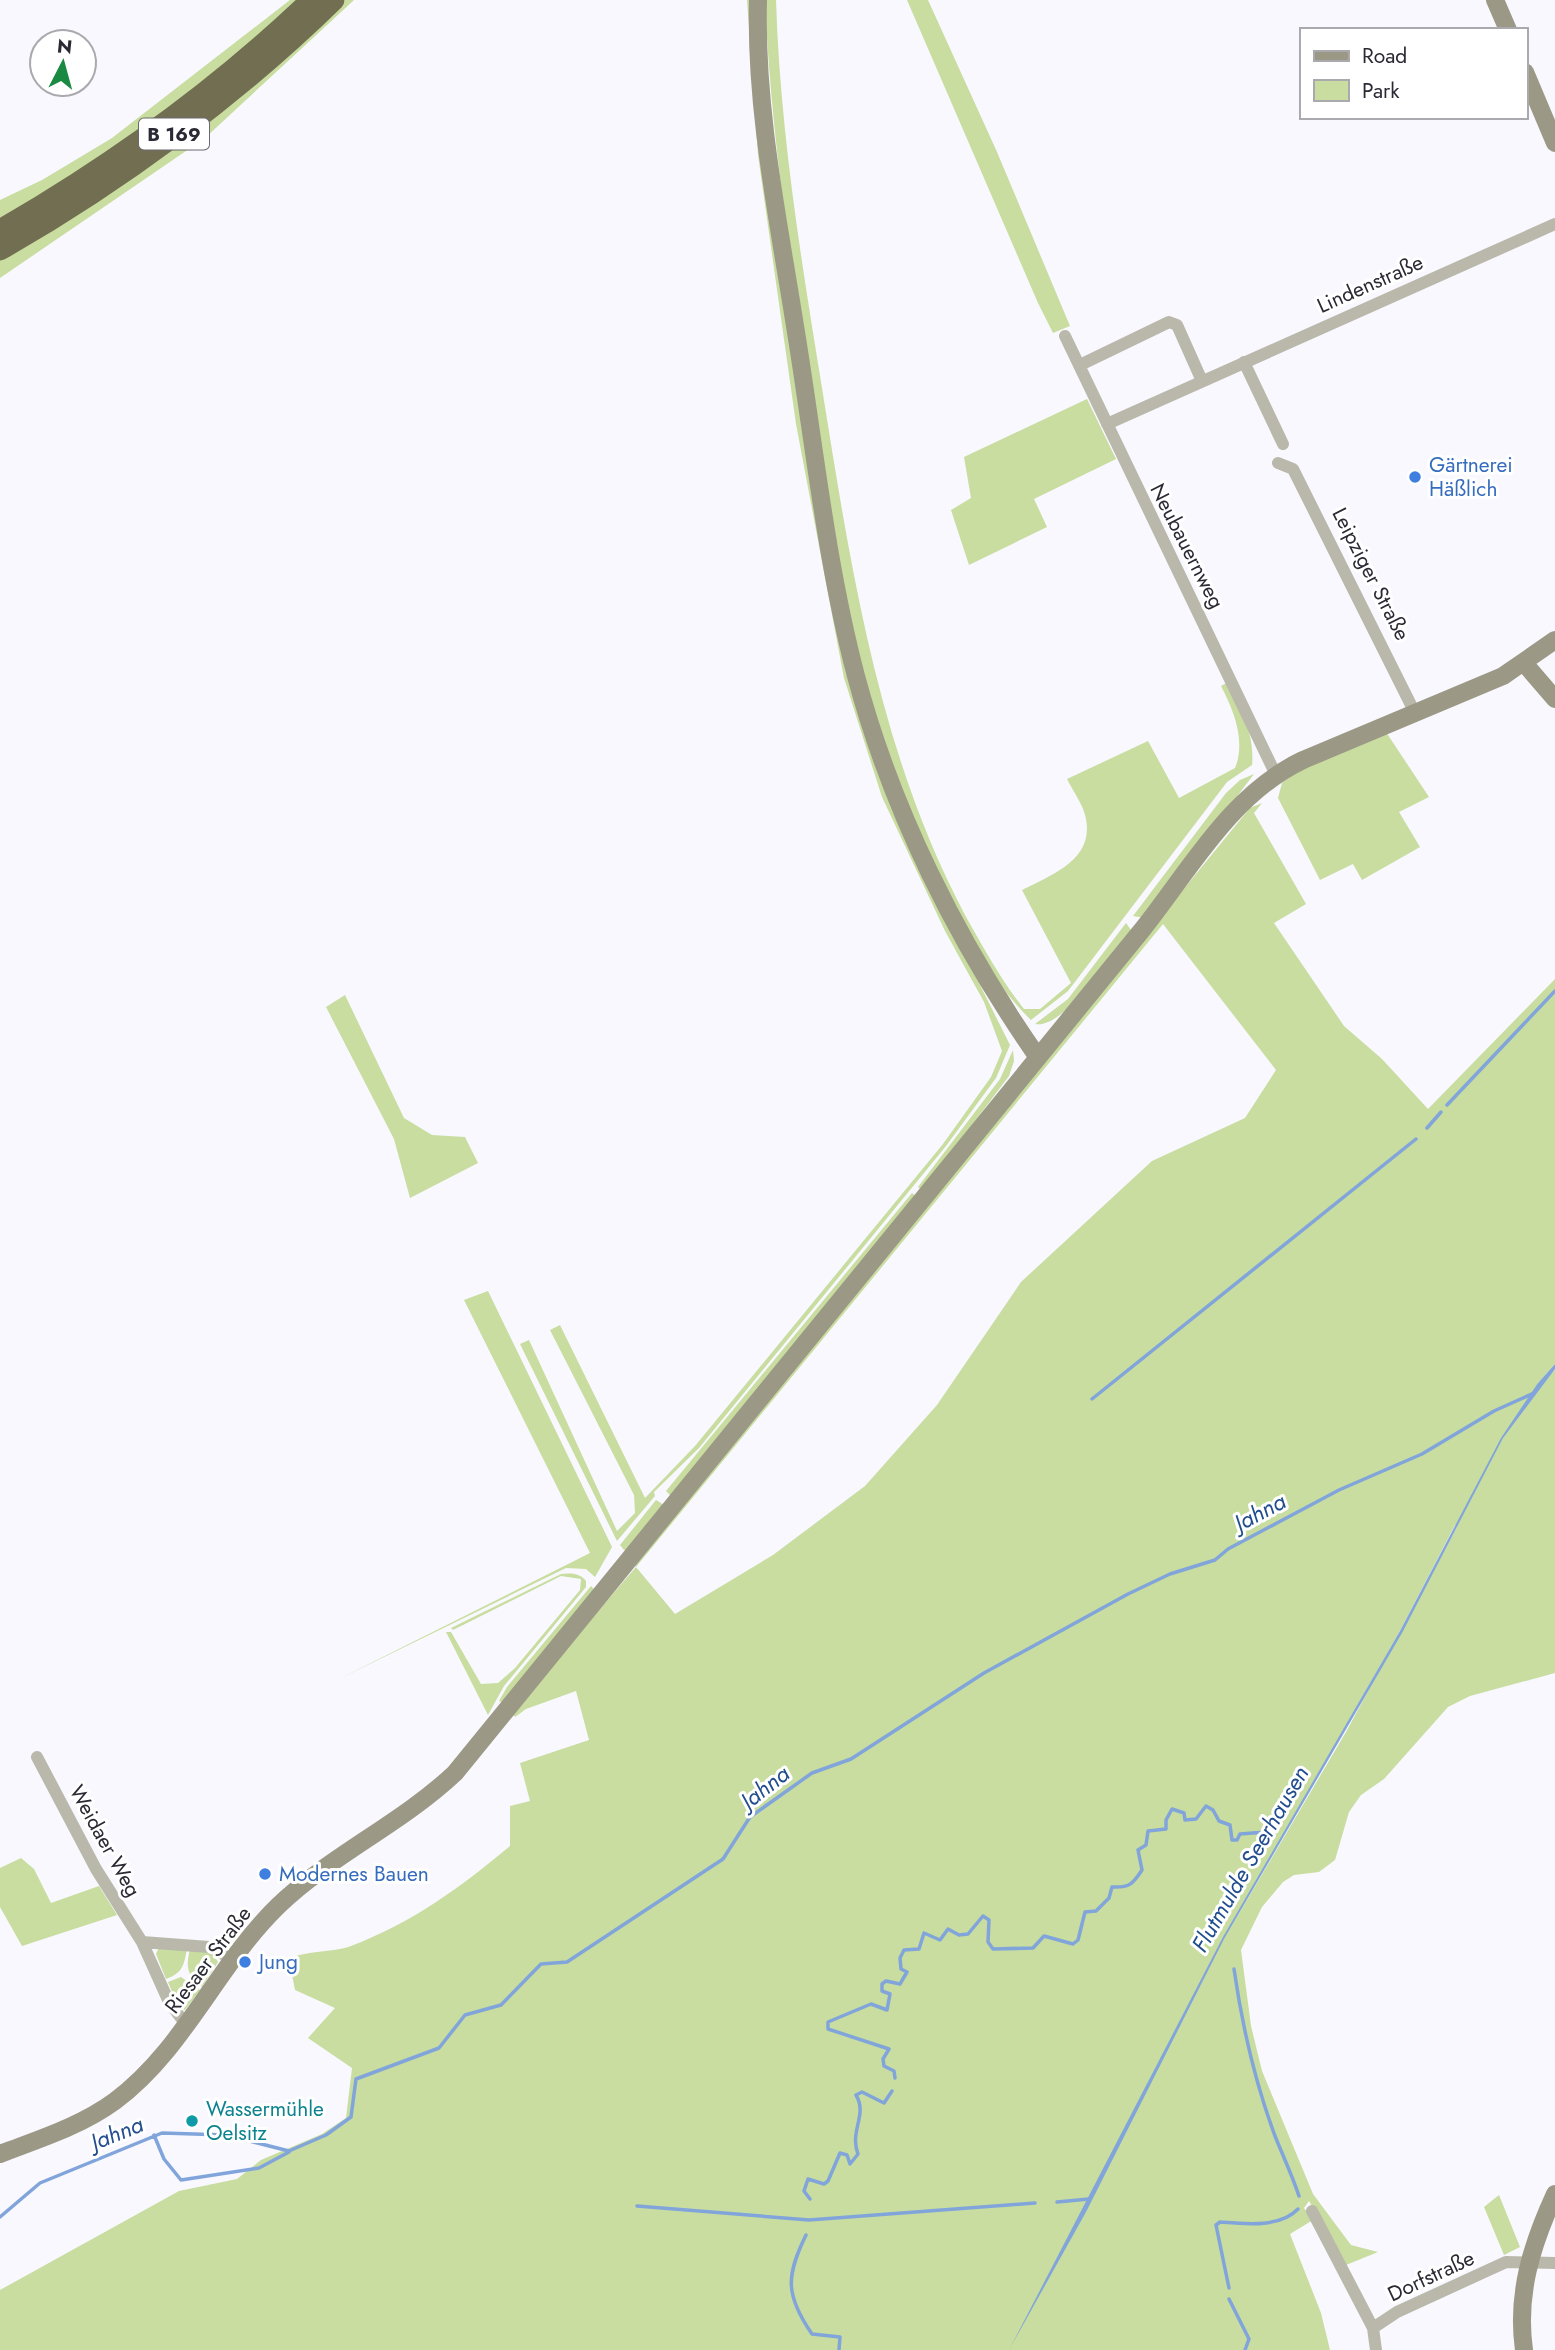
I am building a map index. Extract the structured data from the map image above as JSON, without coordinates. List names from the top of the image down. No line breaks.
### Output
{"streets":{"highway":["B 169"],"main road":["Riesaer Straße"],"street":["Lindenstraße","Neubauernweg","Leipziger Straße","Weidaer Weg","Dorfstraße"]},"crossings":[["Lindenstraße","Neubauernweg"],["Neubauernweg","Riesaer Straße"],["Weidaer Weg","Riesaer Straße"]],"water":["Jahna","Flutmulde Seerhausen"],"places":["Gärtnerei Häßlich","Modernes Bauen","Jung","Wassermühle Oelsitz"],"legend":["Road","Park"],"north":"top"}
